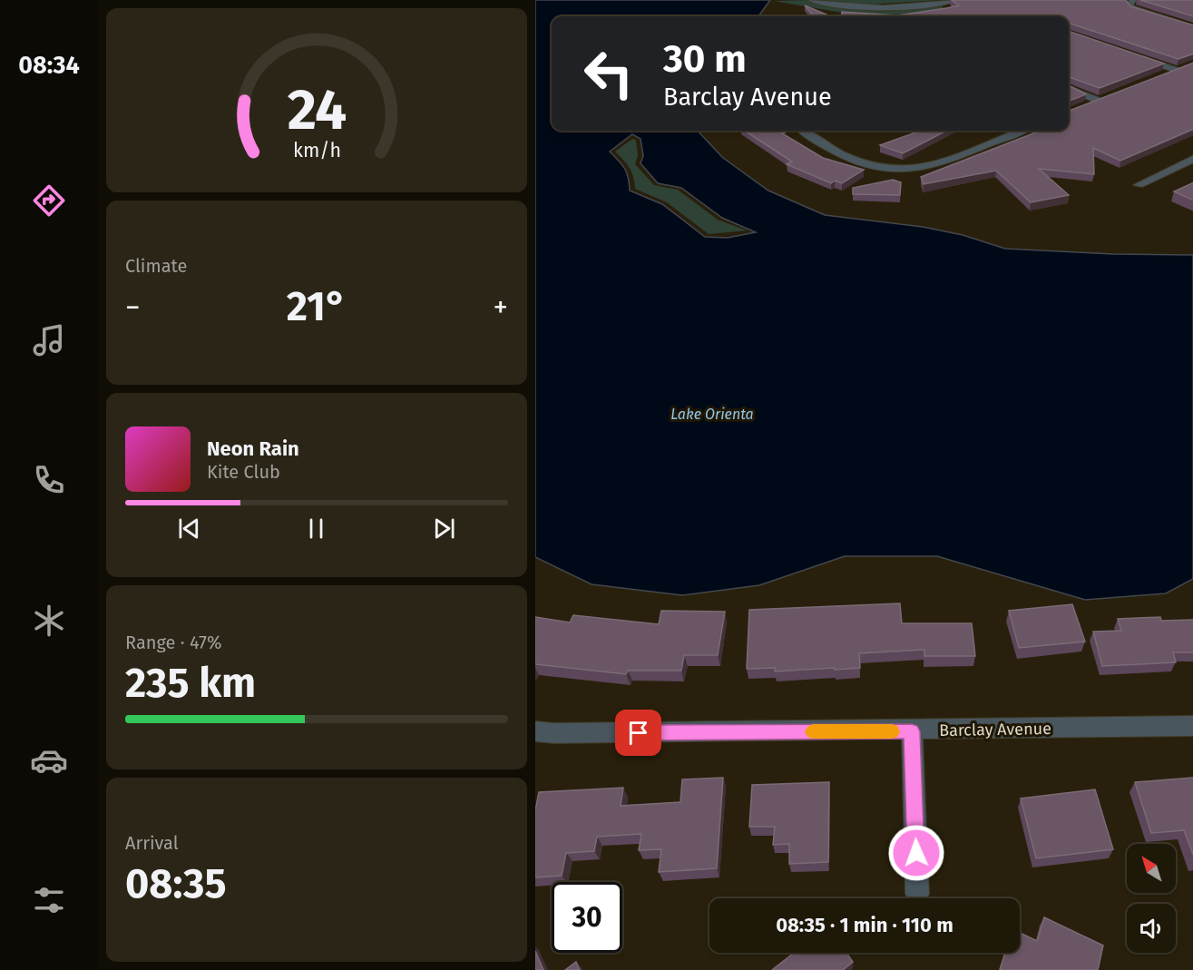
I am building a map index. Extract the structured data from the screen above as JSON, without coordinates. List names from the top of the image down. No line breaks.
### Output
{"streets":{"street":["Barclay Avenue"]},"water":["Lake Orienta"],"north":"top left","page":{"tabs":"08:34","turn":["30 m","Barclay Avenue"],"tile":["Climate",["Range · 47%","235 km"],["Arrival","08:35"]],"heat":["−","21°","+"],"song":["Neon Rain","Kite Club"],"limit":"30","trip":"08:35 · 1 min · 110 m","gauge":["24","km/h"]}}
